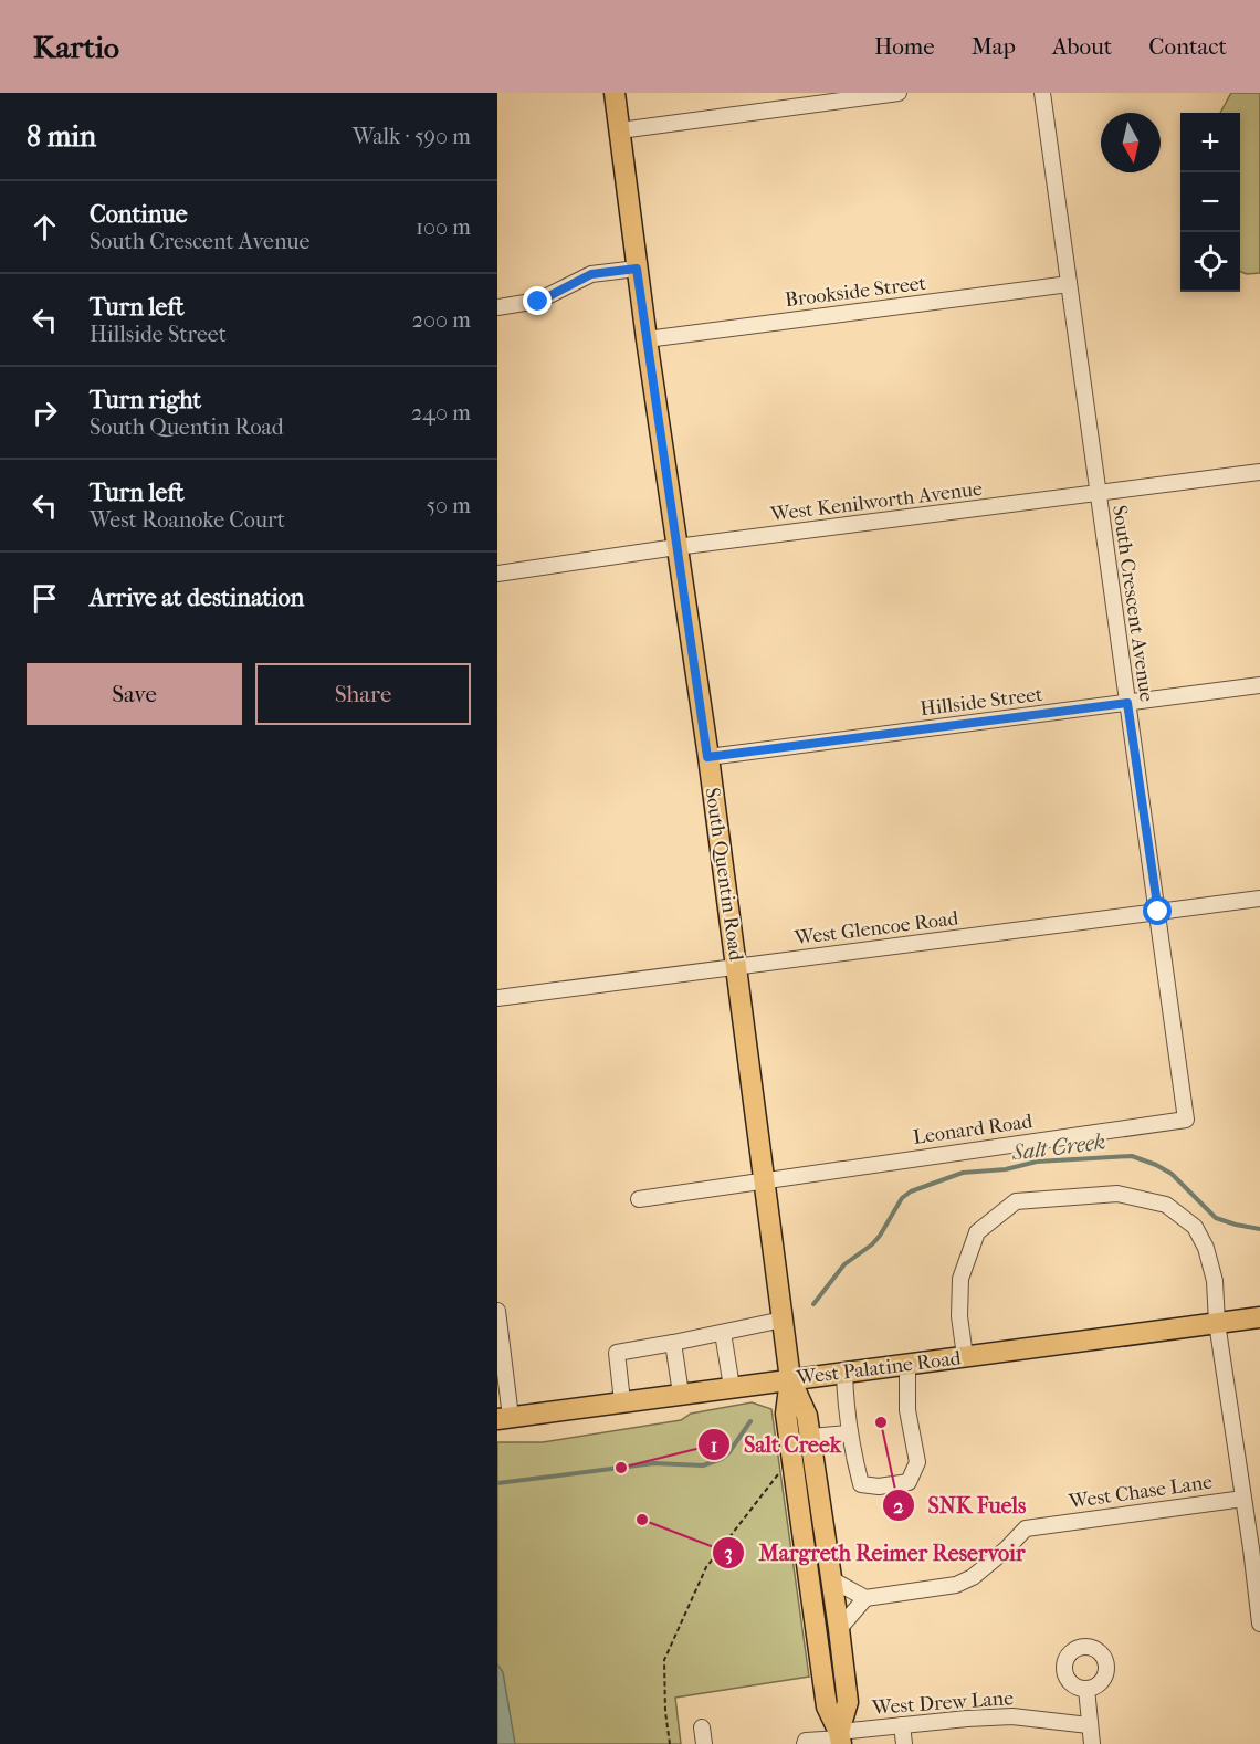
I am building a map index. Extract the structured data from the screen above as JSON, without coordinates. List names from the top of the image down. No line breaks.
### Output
{"streets":{"main road":["South Quentin Road","West Palatine Road"],"street":["Brookside Street","West Kenilworth Avenue","South Crescent Avenue","Hillside Street","West Glencoe Road","Leonard Road","West Chase Lane","West Drew Lane"]},"crossings":[["Brookside Street","South Crescent Avenue"],["Brookside Street","South Quentin Road"],["West Kenilworth Avenue","South Crescent Avenue"],["West Kenilworth Avenue","South Quentin Road"],["South Crescent Avenue","Hillside Street"],["South Crescent Avenue","West Glencoe Road"],["South Crescent Avenue","Leonard Road"],["Hillside Street","South Quentin Road"],["South Quentin Road","West Glencoe Road"],["South Quentin Road","Leonard Road"],["South Quentin Road","West Palatine Road"]],"water":["Salt Creek"],"places":["SNK Fuels","Salt Creek","Margreth Reimer Reservoir"],"north":"bottom","page":{"header":"Kartio","nav":["Home","Map","About","Contact"],"heading":["8 min","Walk · 590 m"],"map_buttons":["+","−"],"list":[["Continue","South Crescent Avenue","100 m"],["Turn left","Hillside Street","200 m"],["Turn right","South Quentin Road","240 m"],["Turn left","West Roanoke Court","50 m"],"Arrive at destination"],"buttons":["Save","Share"]}}
